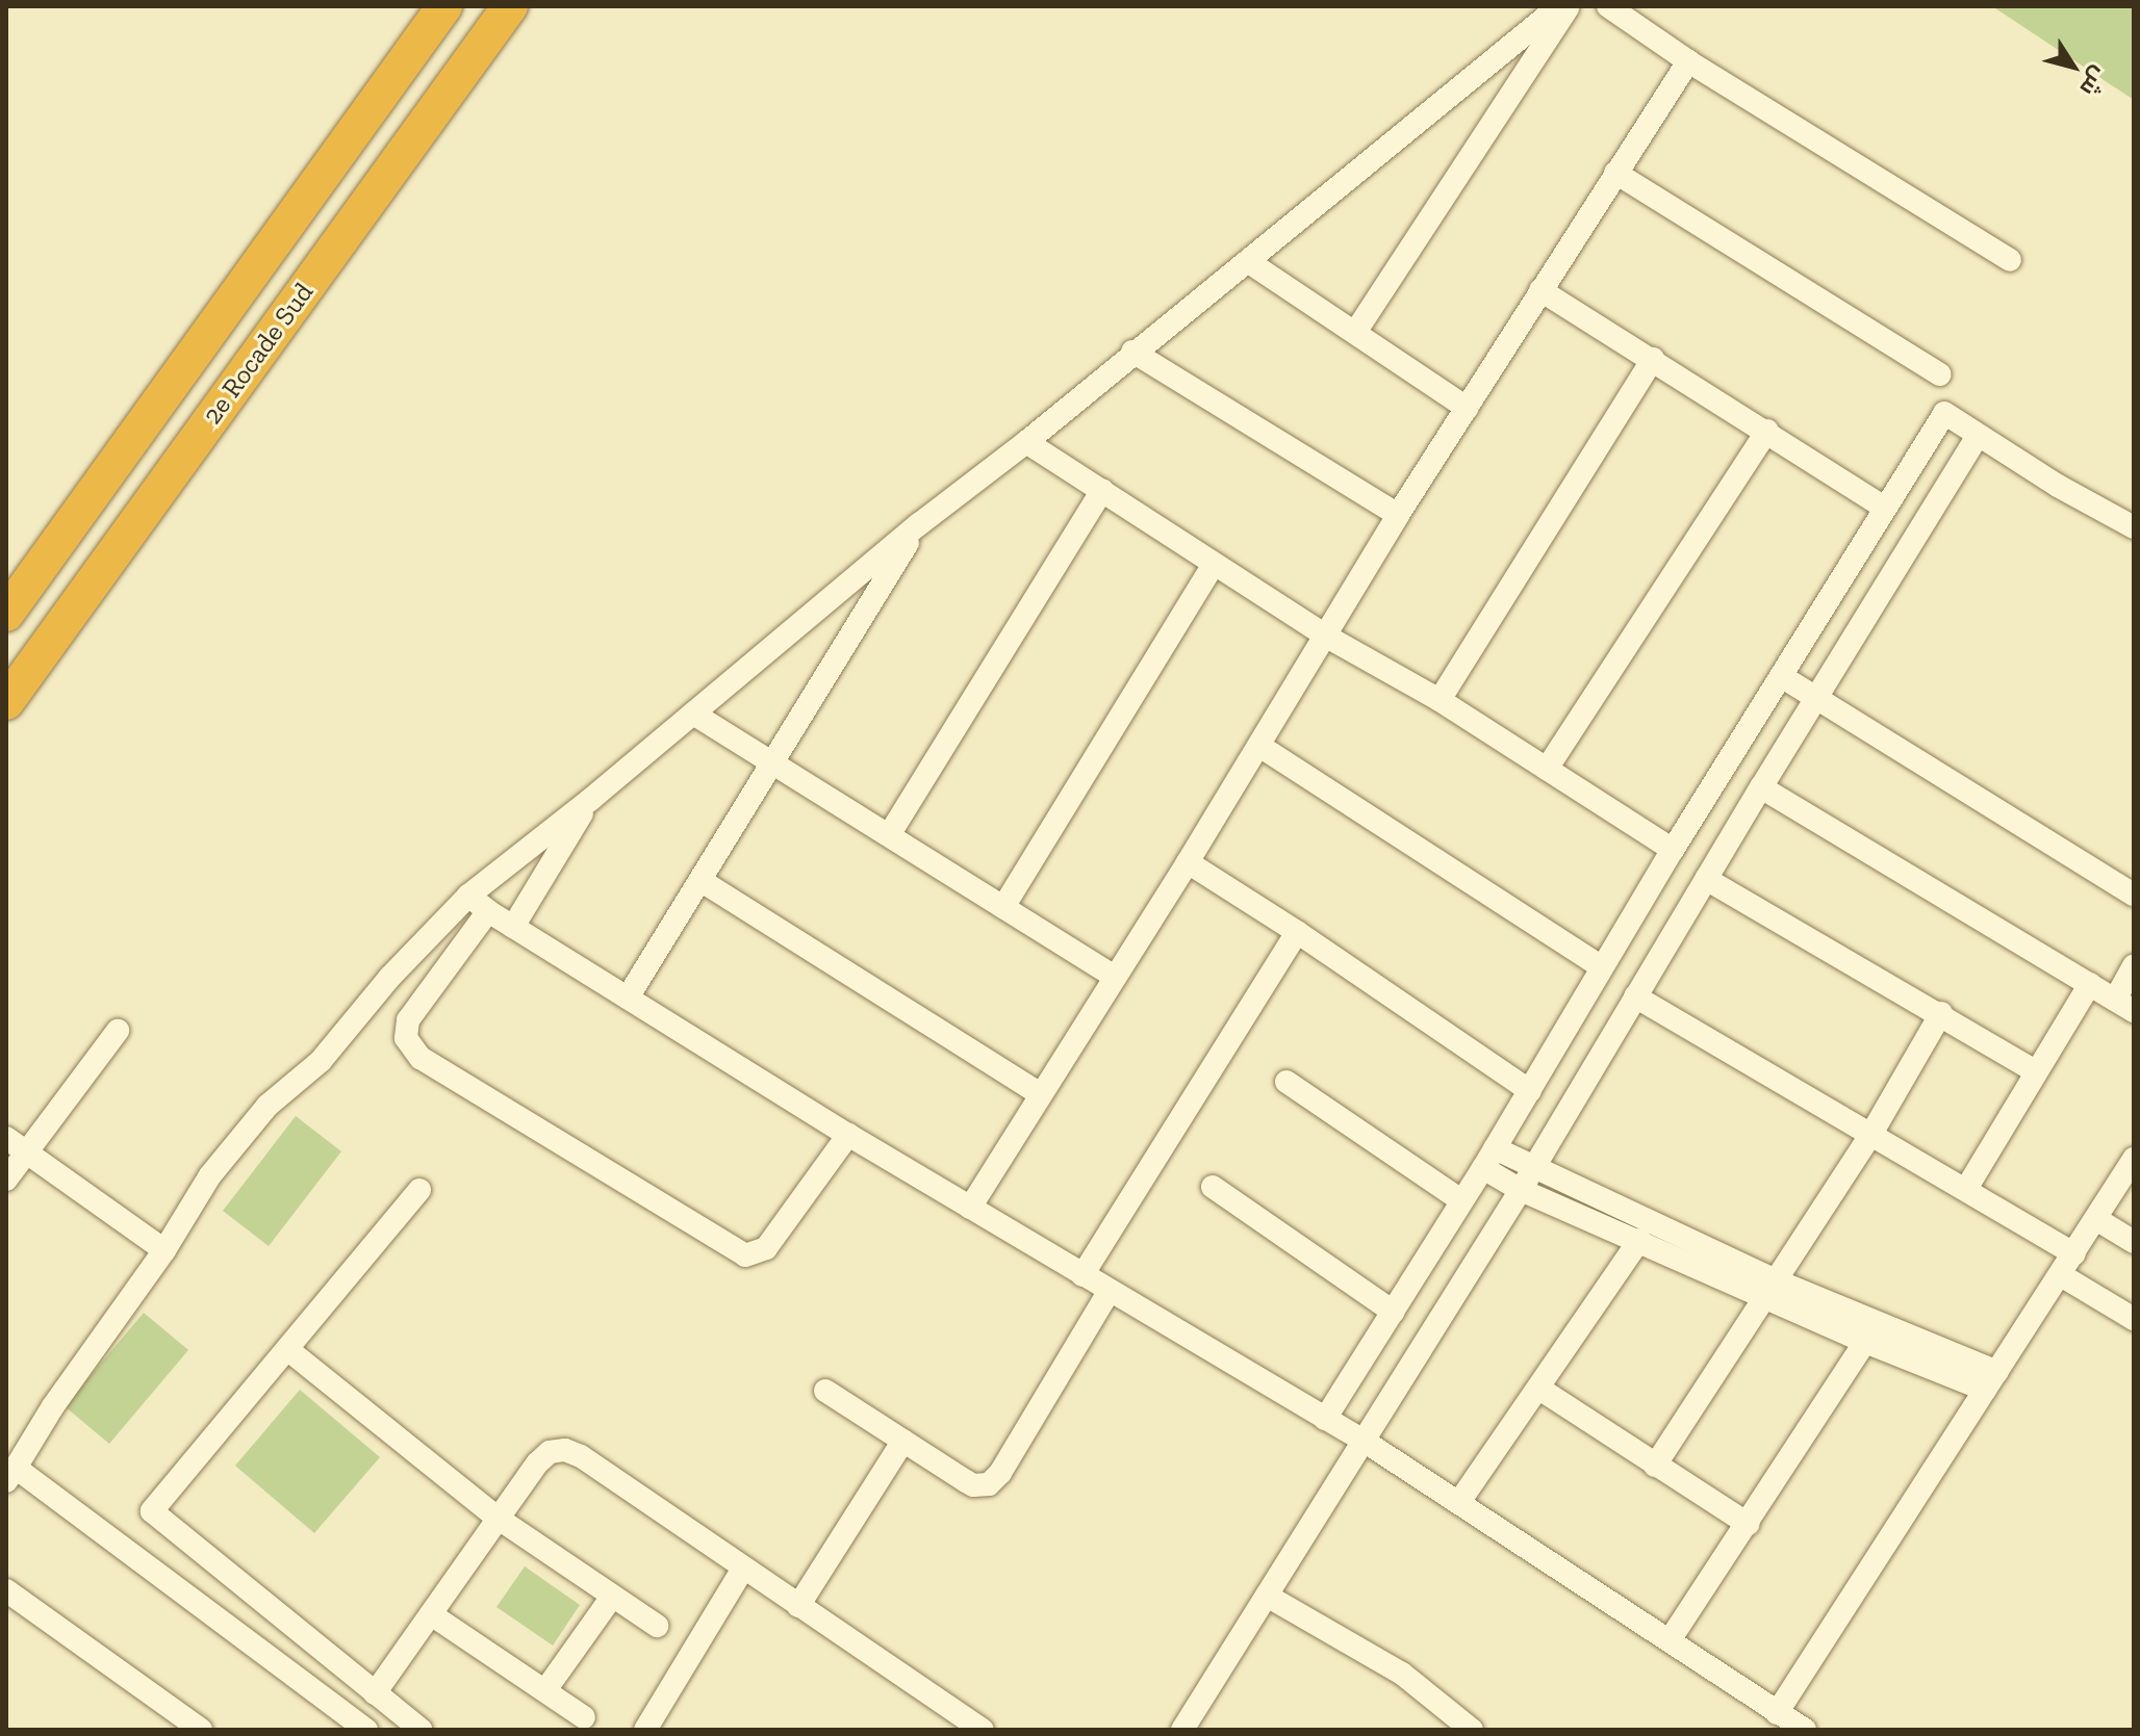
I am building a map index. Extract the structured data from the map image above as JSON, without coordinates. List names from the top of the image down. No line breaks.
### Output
{"streets":{"highway":["2e Rocade Sud"]},"north":"bottom right"}
